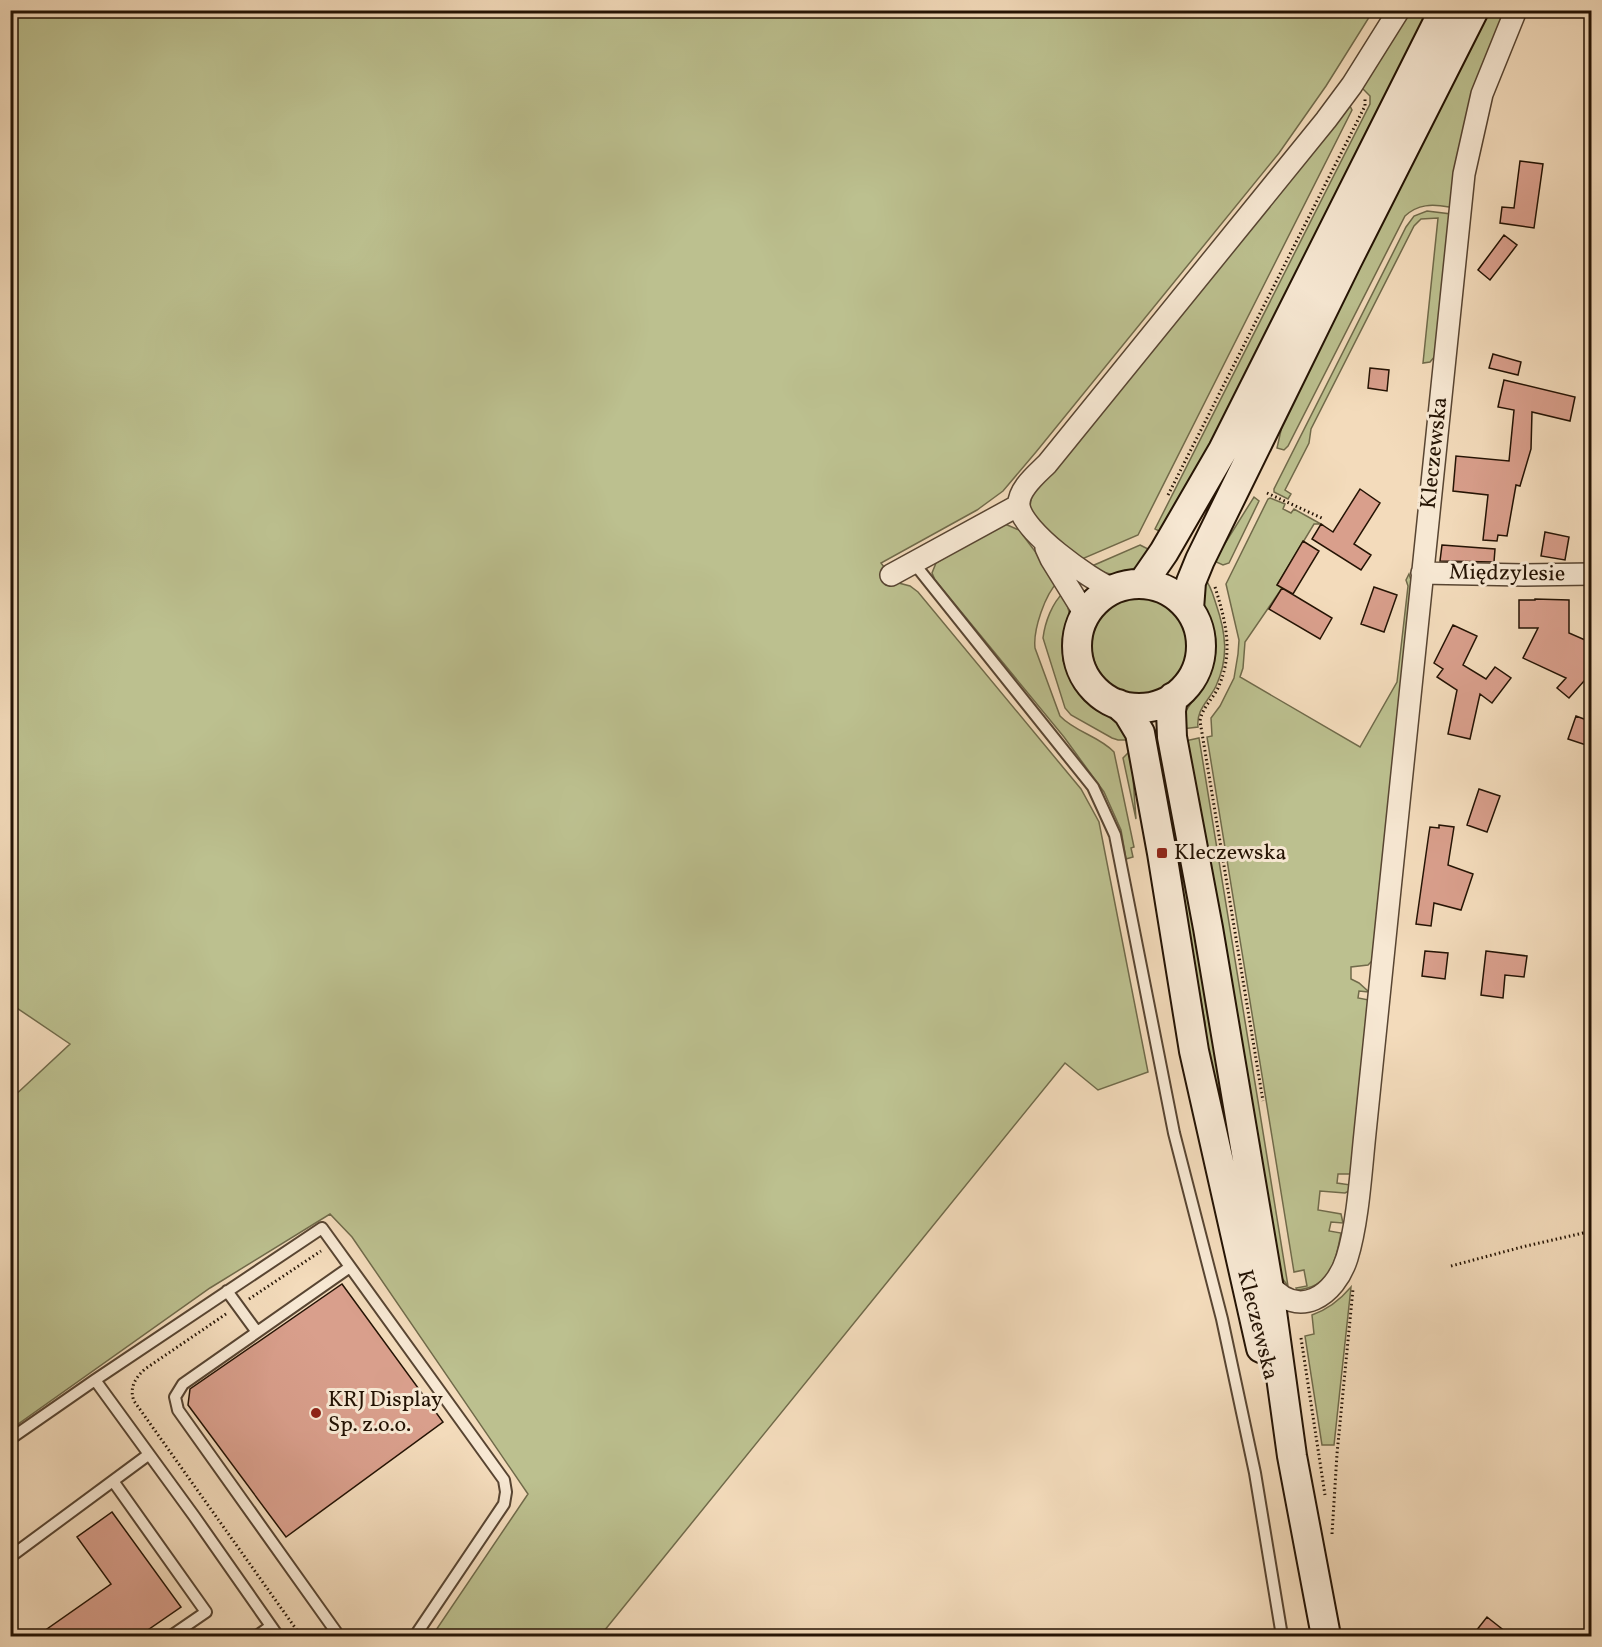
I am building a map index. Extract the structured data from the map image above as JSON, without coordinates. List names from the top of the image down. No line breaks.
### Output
{"streets":{"main road":["Kleczewska"],"street":["Międzylesie"]},"crossings":[["Kleczewska","Międzylesie"]],"places":{"transit":["Kleczewska"],"other":["KRJ Display Sp. z.o.o."]}}
